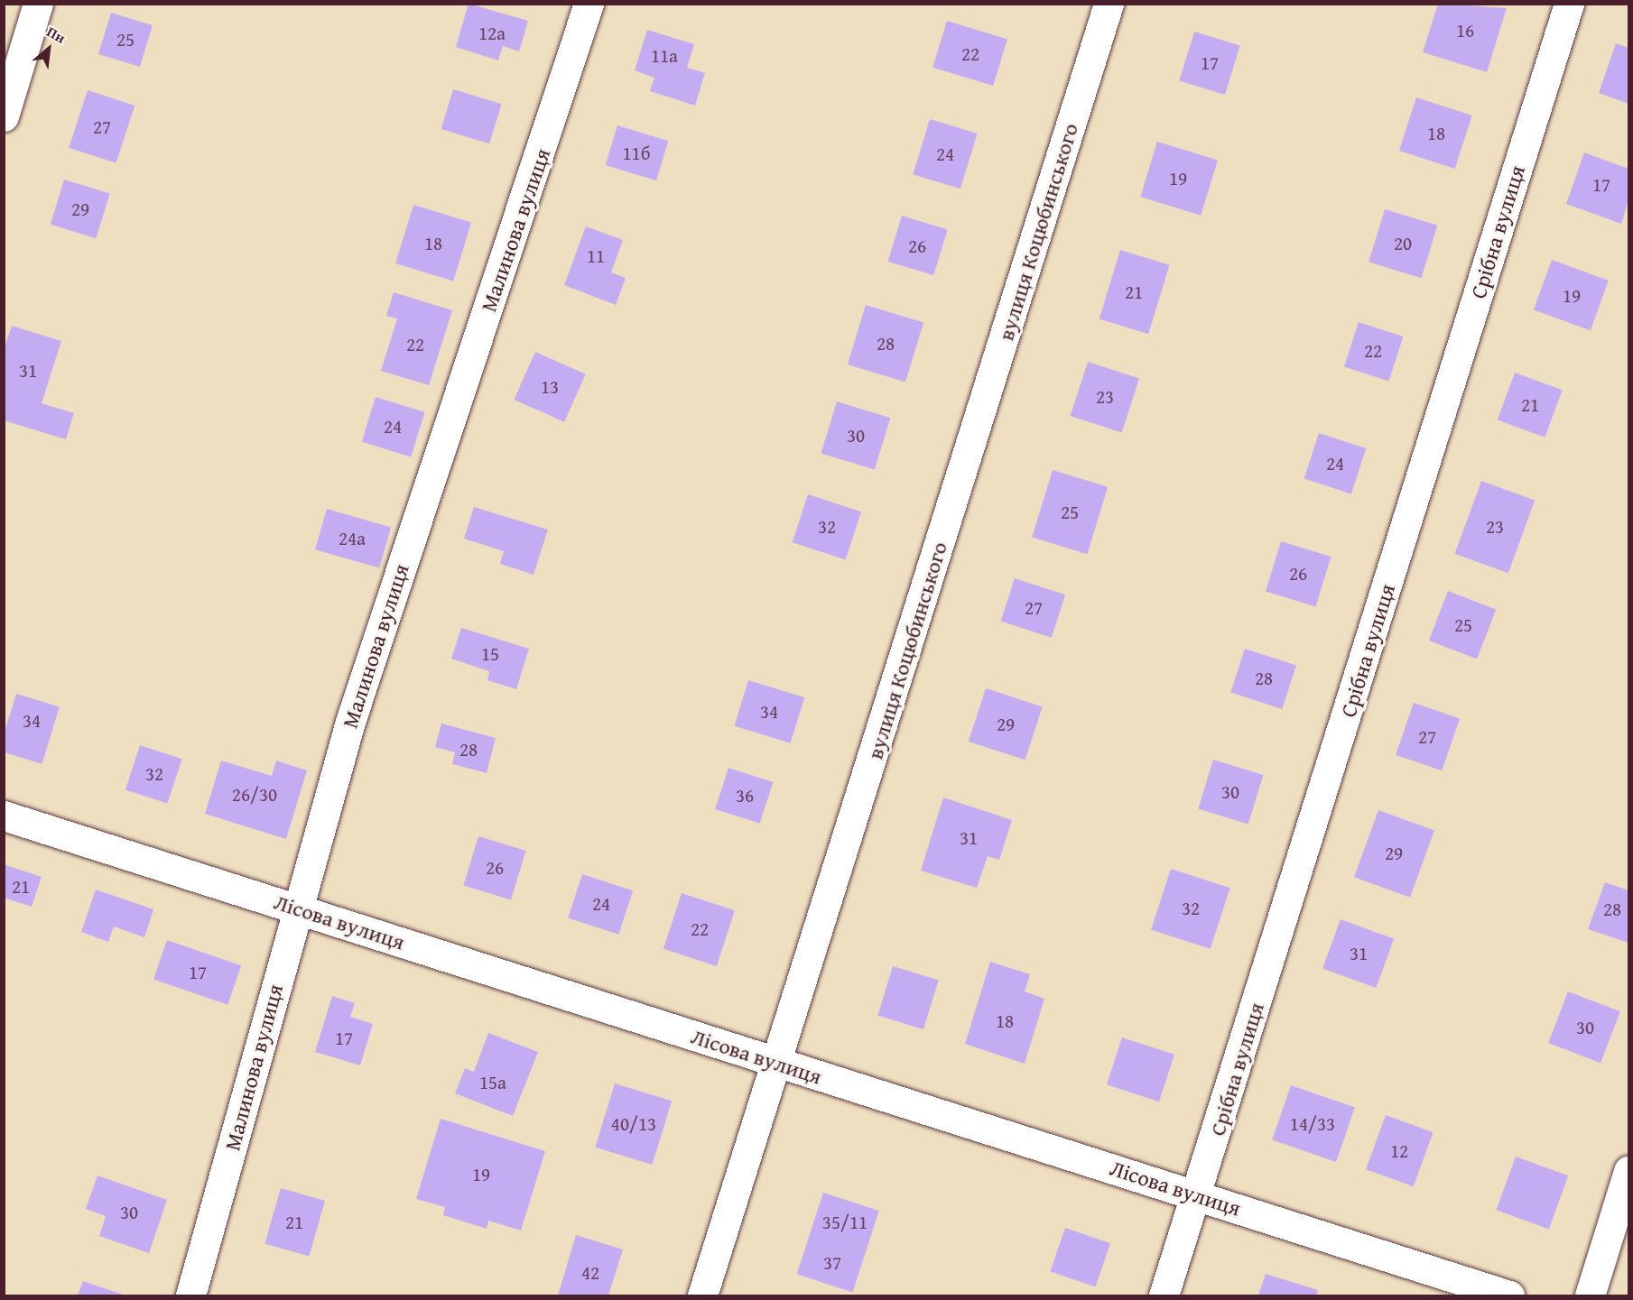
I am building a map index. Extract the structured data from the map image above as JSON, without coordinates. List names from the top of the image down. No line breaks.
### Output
{"streets":{"street":["Малинова вулиця","вулиця Коцюбинського","Срібна вулиця","Лісова вулиця"]},"crossings":[["Малинова вулиця","Лісова вулиця"],["вулиця Коцюбинського","Лісова вулиця"],["Срібна вулиця","Лісова вулиця"]],"house_numbers":["16","12а","25","22","11а","17","27","18","11б","24","19","17","29","18","20","26","11","21","19","28","22","22","31","13","23","21","24","30","24","25","32","23","24а","26","27","25","15","28","34","34","29","27","28","32","30","26/30","36","31","29","26","21","24","32","28","22","31","17","18","30","17","15а","40/13","14/33","12","19","30","21","35/11","37","42"],"north":"top right"}
